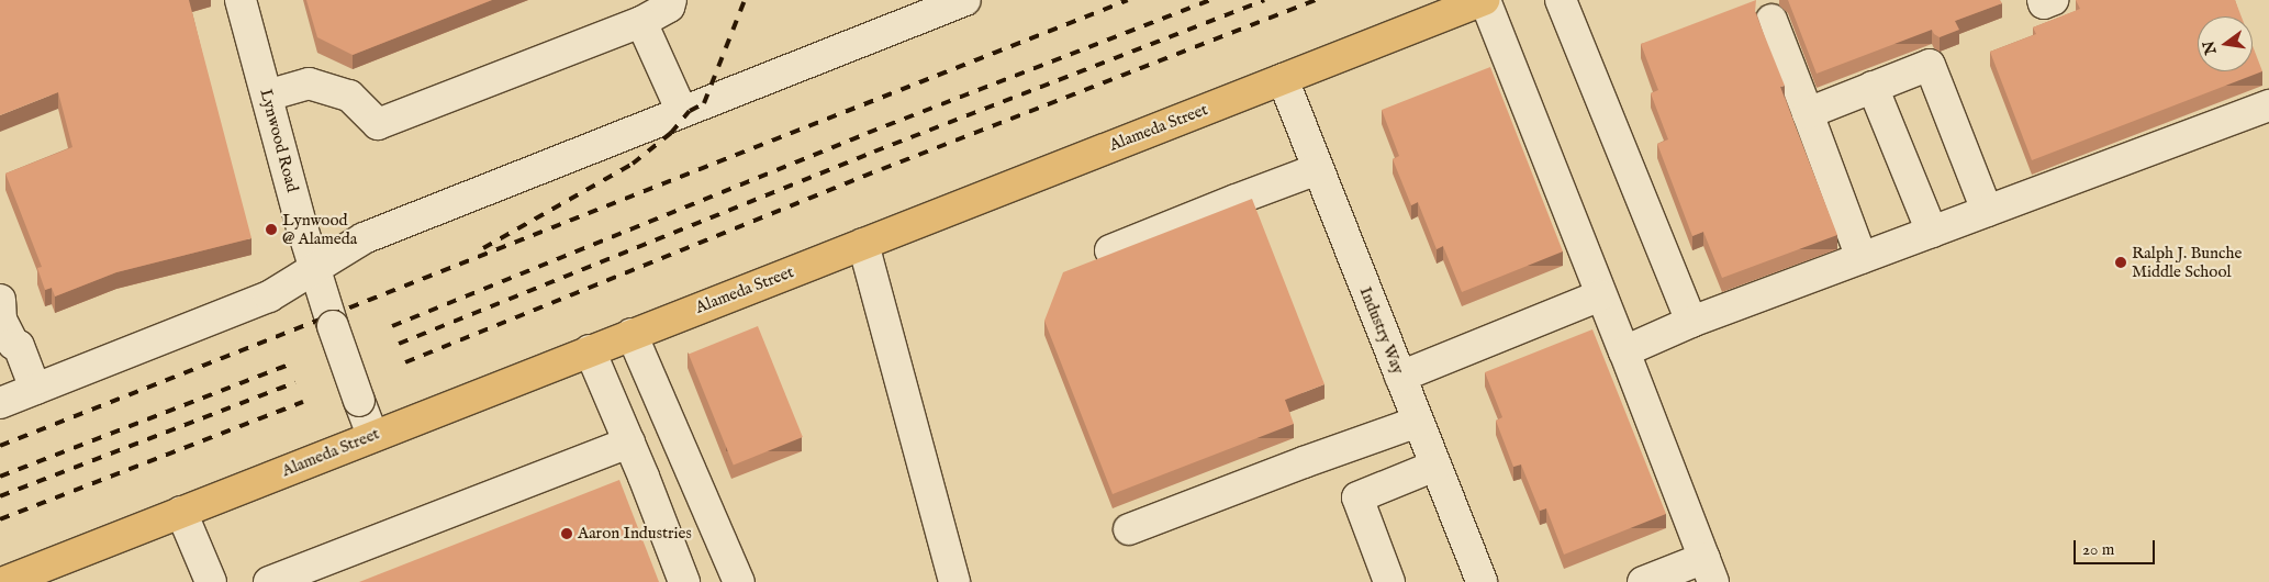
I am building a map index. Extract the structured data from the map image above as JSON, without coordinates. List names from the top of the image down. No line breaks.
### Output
{"streets":{"main road":["Alameda Street"],"street":["Lynwood Road","Industry Way"]},"crossings":[["Alameda Street","Lynwood Road"],["Alameda Street","Industry Way"]],"places":["Lynwood @ Alameda","Ralph J. Bunche Middle School","Aaron Industries"],"scale_bar":"20 m","north":"left"}
